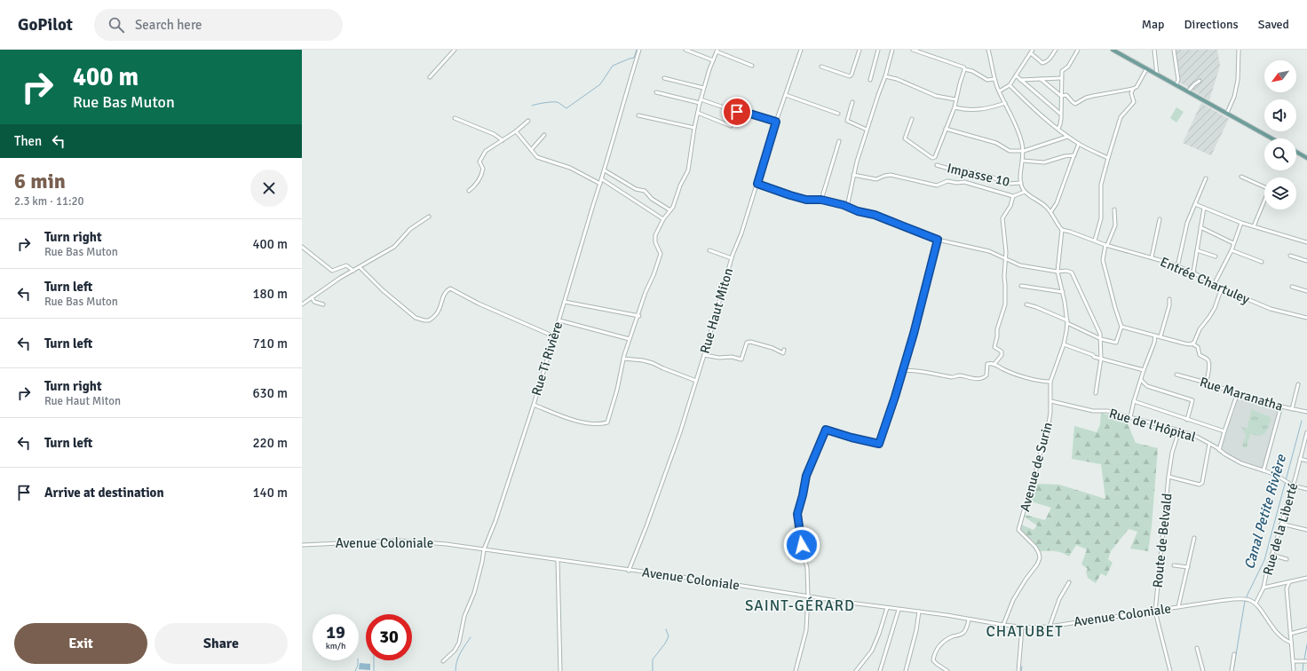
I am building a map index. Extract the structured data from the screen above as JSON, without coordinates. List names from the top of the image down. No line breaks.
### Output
{"streets":{"street":["Impasse 10","Entrée Chartuley","Rue Haut Miton","Rue Ti Rivière","Rue Maranatha","Rue de l'Hôpital","Avenue de Surin","Rue de la Liberté","Route de Belvald","Avenue Coloniale"]},"crossings":[["Entrée Chartuley","Avenue de Surin"],["Rue Haut Miton","Avenue Coloniale"],["Rue Ti Rivière","Avenue Coloniale"],["Rue de l'Hôpital","Avenue de Surin"],["Rue de l'Hôpital","Rue de la Liberté"],["Rue de l'Hôpital","Route de Belvald"],["Avenue de Surin","Avenue Coloniale"],["Rue de la Liberté","Avenue Coloniale"],["Route de Belvald","Avenue Coloniale"]],"districts":["SAINT-GÉRARD","CHATUBET"],"water":["Canal Petite Rivière"],"north":"bottom left","page":{"header":"GoPilot","search":"Search here","nav":["Map","Directions","Saved"],"turn":["400 m","Rue Bas Muton"],"then":"Then","heading":["6 min","2.3 km · 11:20"],"list":[{"name":"Turn right","note":"Rue Bas Muton","value":"400 m"},{"name":"Turn left","note":"Rue Bas Muton","value":"180 m"},{"name":"Turn left","value":"710 m"},{"name":"Turn right","note":"Rue Haut Miton","value":"630 m"},{"name":"Turn left","value":"220 m"},{"name":"Arrive at destination","value":"140 m"}],"speed":"19 km/h","limit":"30","buttons":["Exit","Share"]}}
